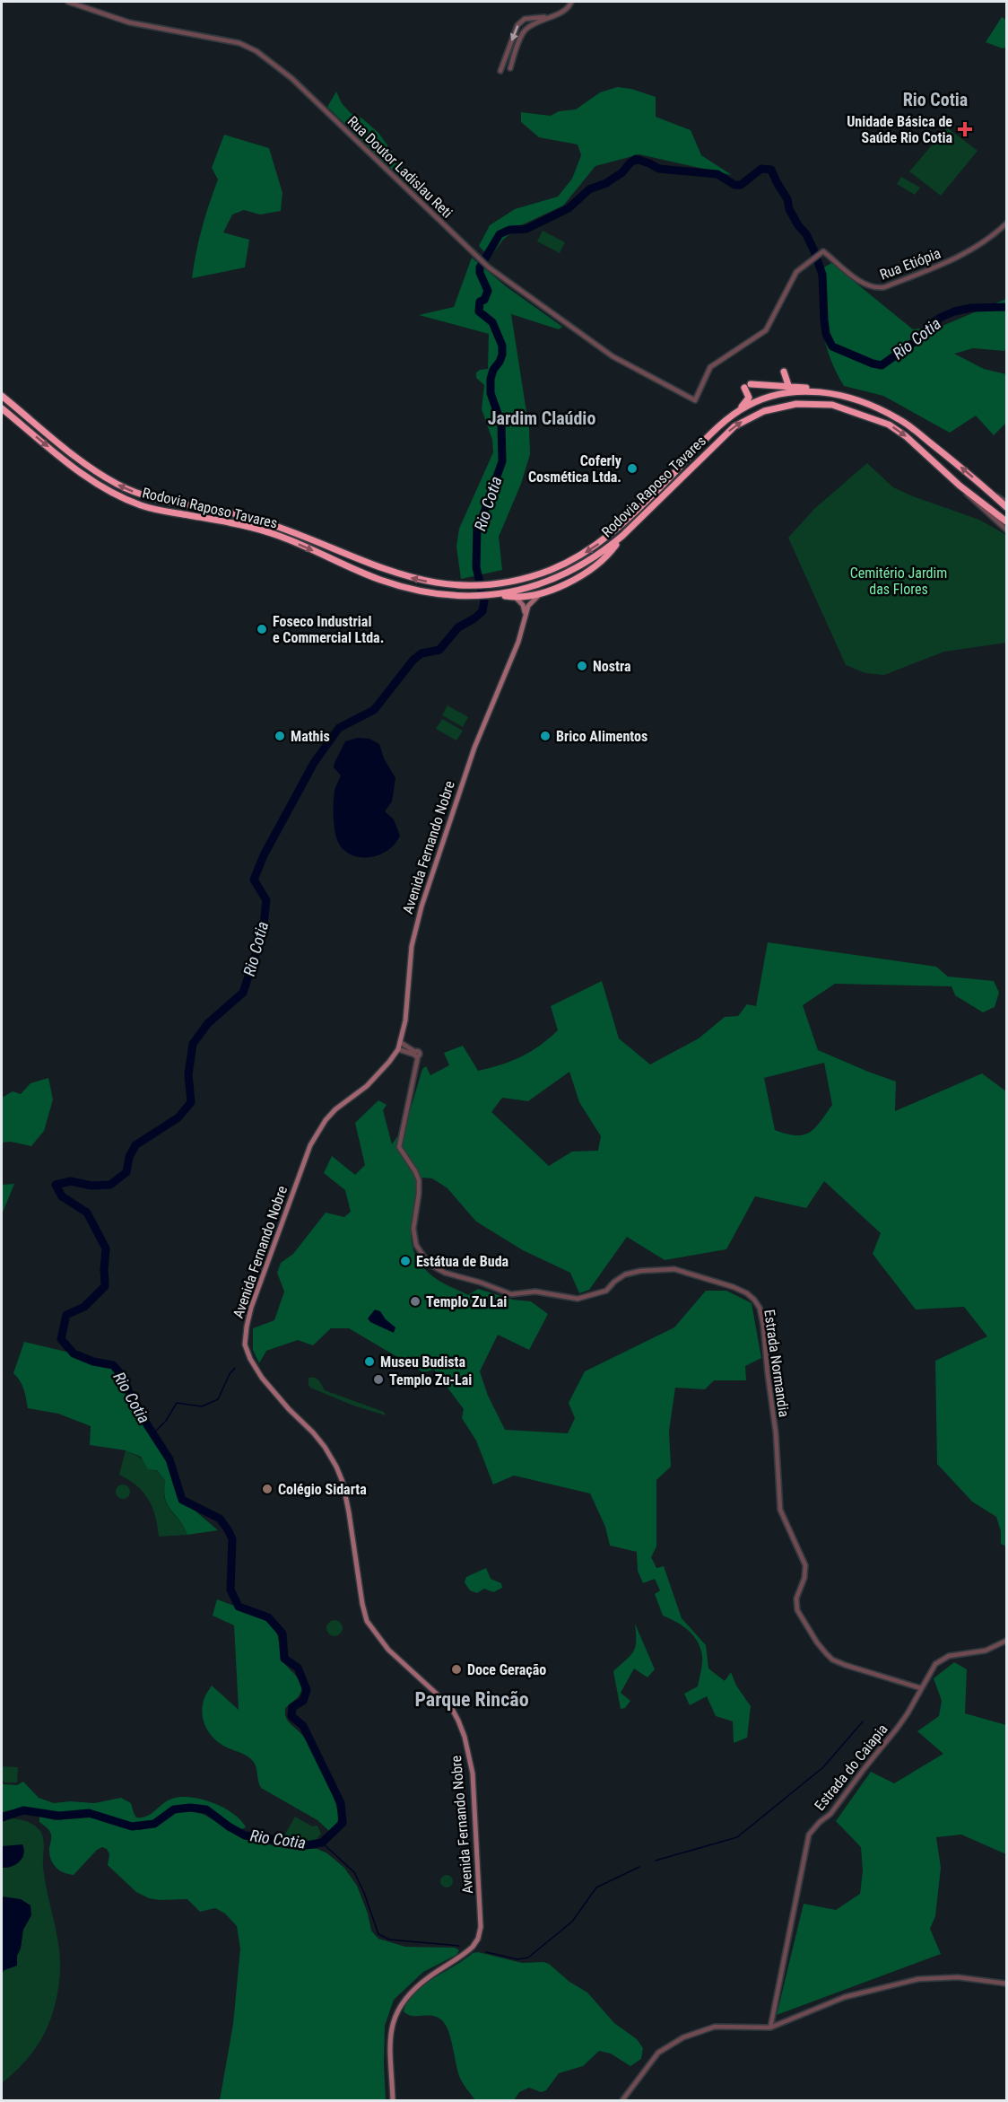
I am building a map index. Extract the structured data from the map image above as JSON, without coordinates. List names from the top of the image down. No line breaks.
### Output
{"streets":{"highway":["Rodovia Raposo Tavares"],"main road":["Avenida Fernando Nobre"],"street":["Rua Doutor Ladislau Reti","Rua Etiópia","Estrada Normandia","Estrada do Caiapia"]},"crossings":[["Rua Doutor Ladislau Reti","Rua Etiópia"],["Estrada Normandia","Estrada do Caiapia"]],"districts":["Rio Cotia","Jardim Claúdio","Parque Rincão"],"water":["Rio Cotia"],"parks":["Cemitério Jardim das Flores"],"places":{"health":["Unidade Básica de Saúde Rio Cotia"],"other":["Coferly Cosmética Ltda.","Foseco Industrial e Commercial Ltda.","Nostra","Mathis","Brico Alimentos","Estátua de Buda","Templo Zu Lai","Museu Budista","Templo Zu-Lai","Colégio Sidarta","Doce Geração"]}}
